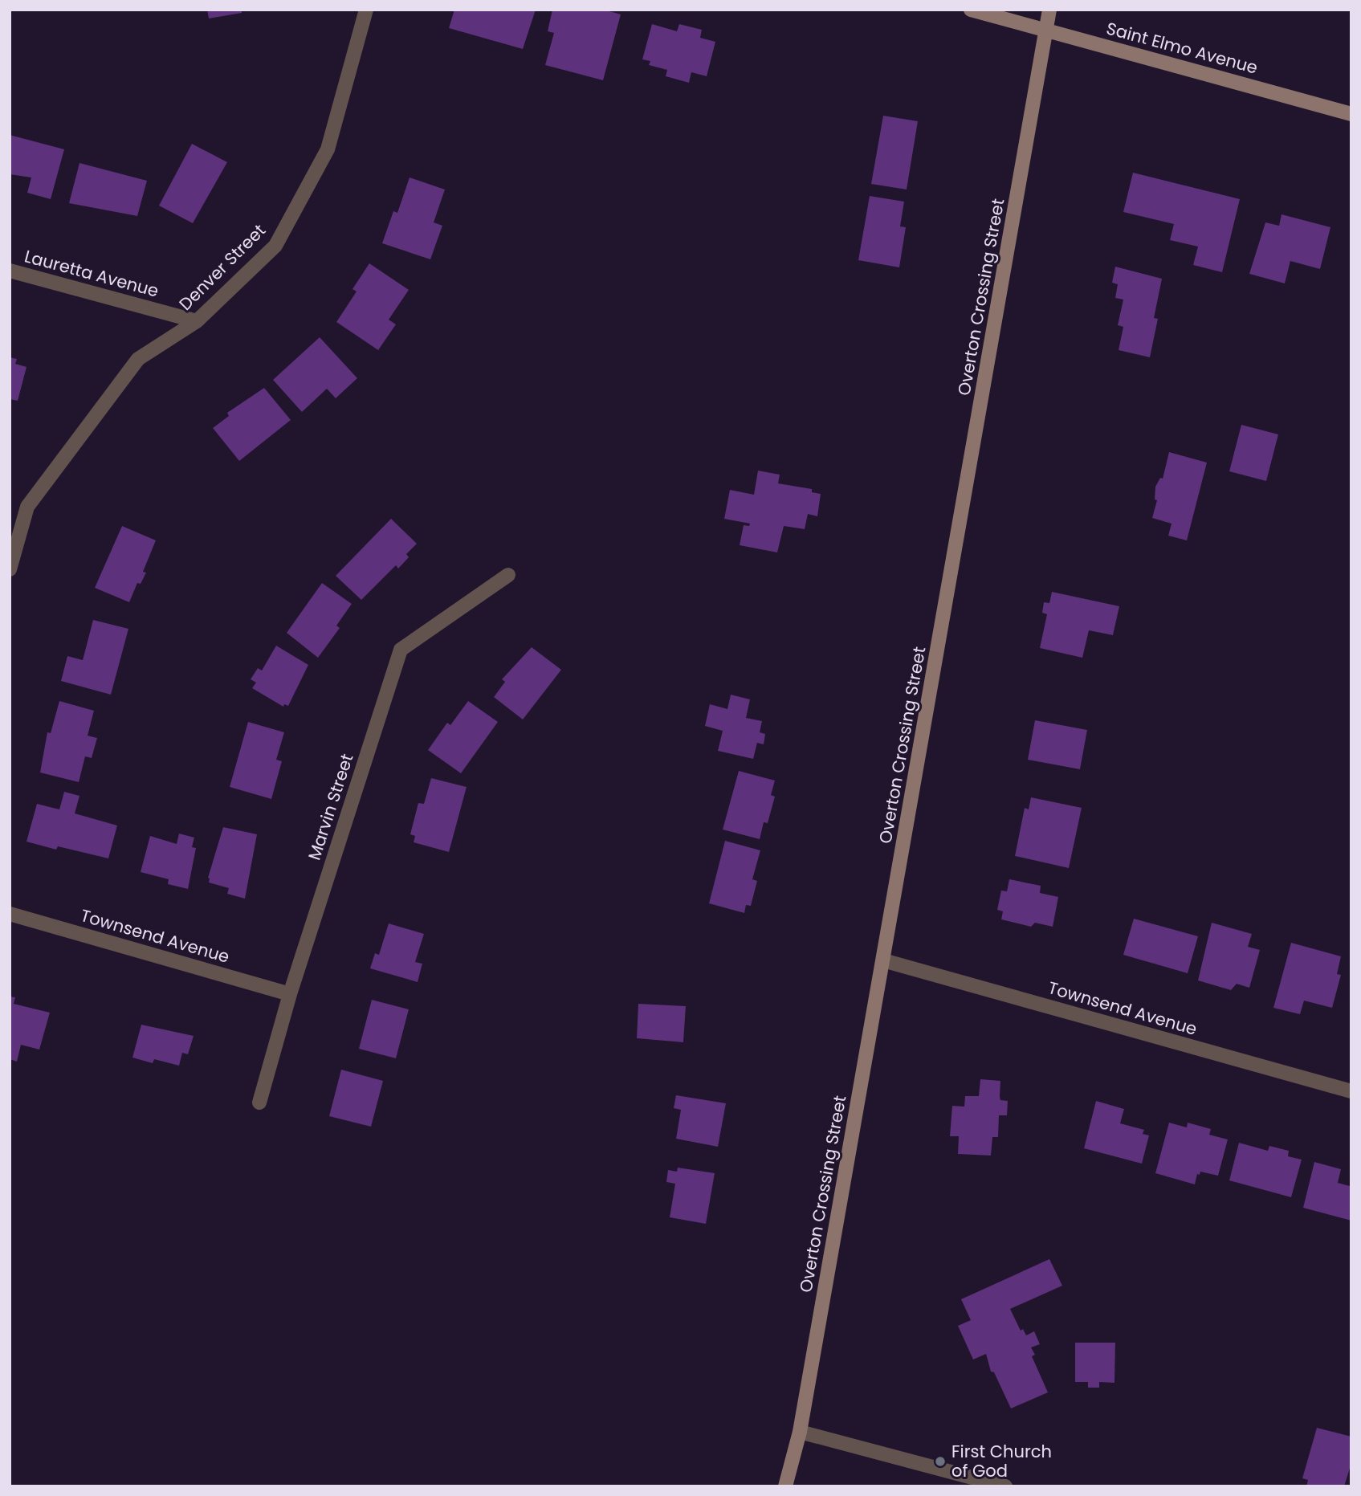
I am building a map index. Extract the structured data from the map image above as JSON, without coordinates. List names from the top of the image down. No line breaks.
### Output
{"streets":{"street":["Saint Elmo Avenue","Denver Street","Lauretta Avenue","Overton Crossing Street","Marvin Street","Townsend Avenue"]},"crossings":[["Saint Elmo Avenue","Overton Crossing Street"],["Denver Street","Lauretta Avenue"],["Overton Crossing Street","Townsend Avenue"],["Marvin Street","Townsend Avenue"]],"places":["First Church of God"]}
